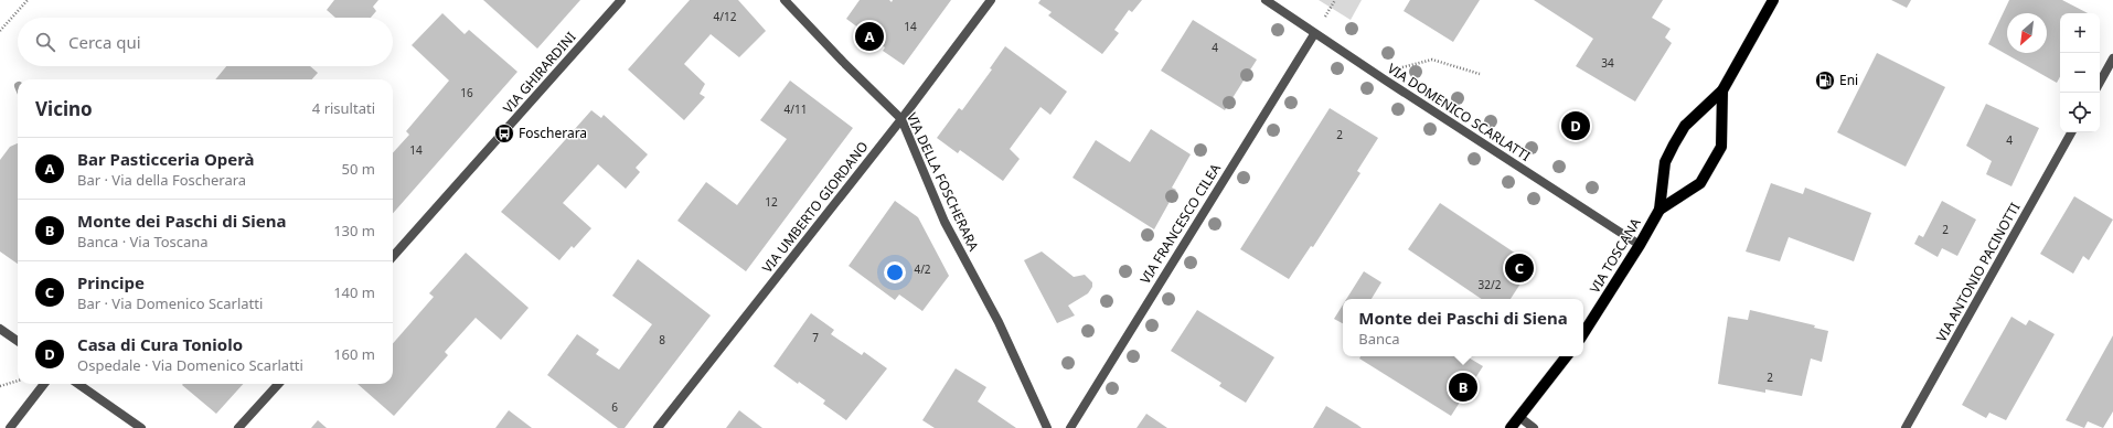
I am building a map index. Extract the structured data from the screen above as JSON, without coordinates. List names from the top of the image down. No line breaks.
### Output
{"streets":{"main road":["VIA TOSCANA"],"street":["VIA GHIRARDINI","VIA DOMENICO SCARLATTI","VIA DELLA FOSCHERARA","VIA UMBERTO GIORDANO","VIA FRANCESCO CILEA","VIA ANTONIO PACINOTTI"]},"crossings":[["VIA DOMENICO SCARLATTI","VIA FRANCESCO CILEA"],["VIA DOMENICO SCARLATTI","VIA TOSCANA"],["VIA DELLA FOSCHERARA","VIA UMBERTO GIORDANO"]],"places":{"fuel station":["Eni"],"bus stop":["Foscherara"]},"house_numbers":["4/12","14","4","34","16","4/11","2","4","14","12","2","4/2","32/2","7","8","2","6"],"north":"bottom left","page":{"map_buttons":["+","−"],"search":"Cerca qui","pins":["A","D","C","B"],"heading":["Vicino","4 risultati"],"list":[{"mark":"A","name":"Bar Pasticceria Operà","note":"Bar · Via della Foscherara","value":"50 m"},{"mark":"B","name":"Monte dei Paschi di Siena","note":"Banca · Via Toscana","value":"130 m"},{"mark":"C","name":"Principe","note":"Bar · Via Domenico Scarlatti","value":"140 m"},{"mark":"D","name":"Casa di Cura Toniolo","note":"Ospedale · Via Domenico Scarlatti","value":"160 m"}],"popup":["Monte dei Paschi di Siena","Banca"]}}
